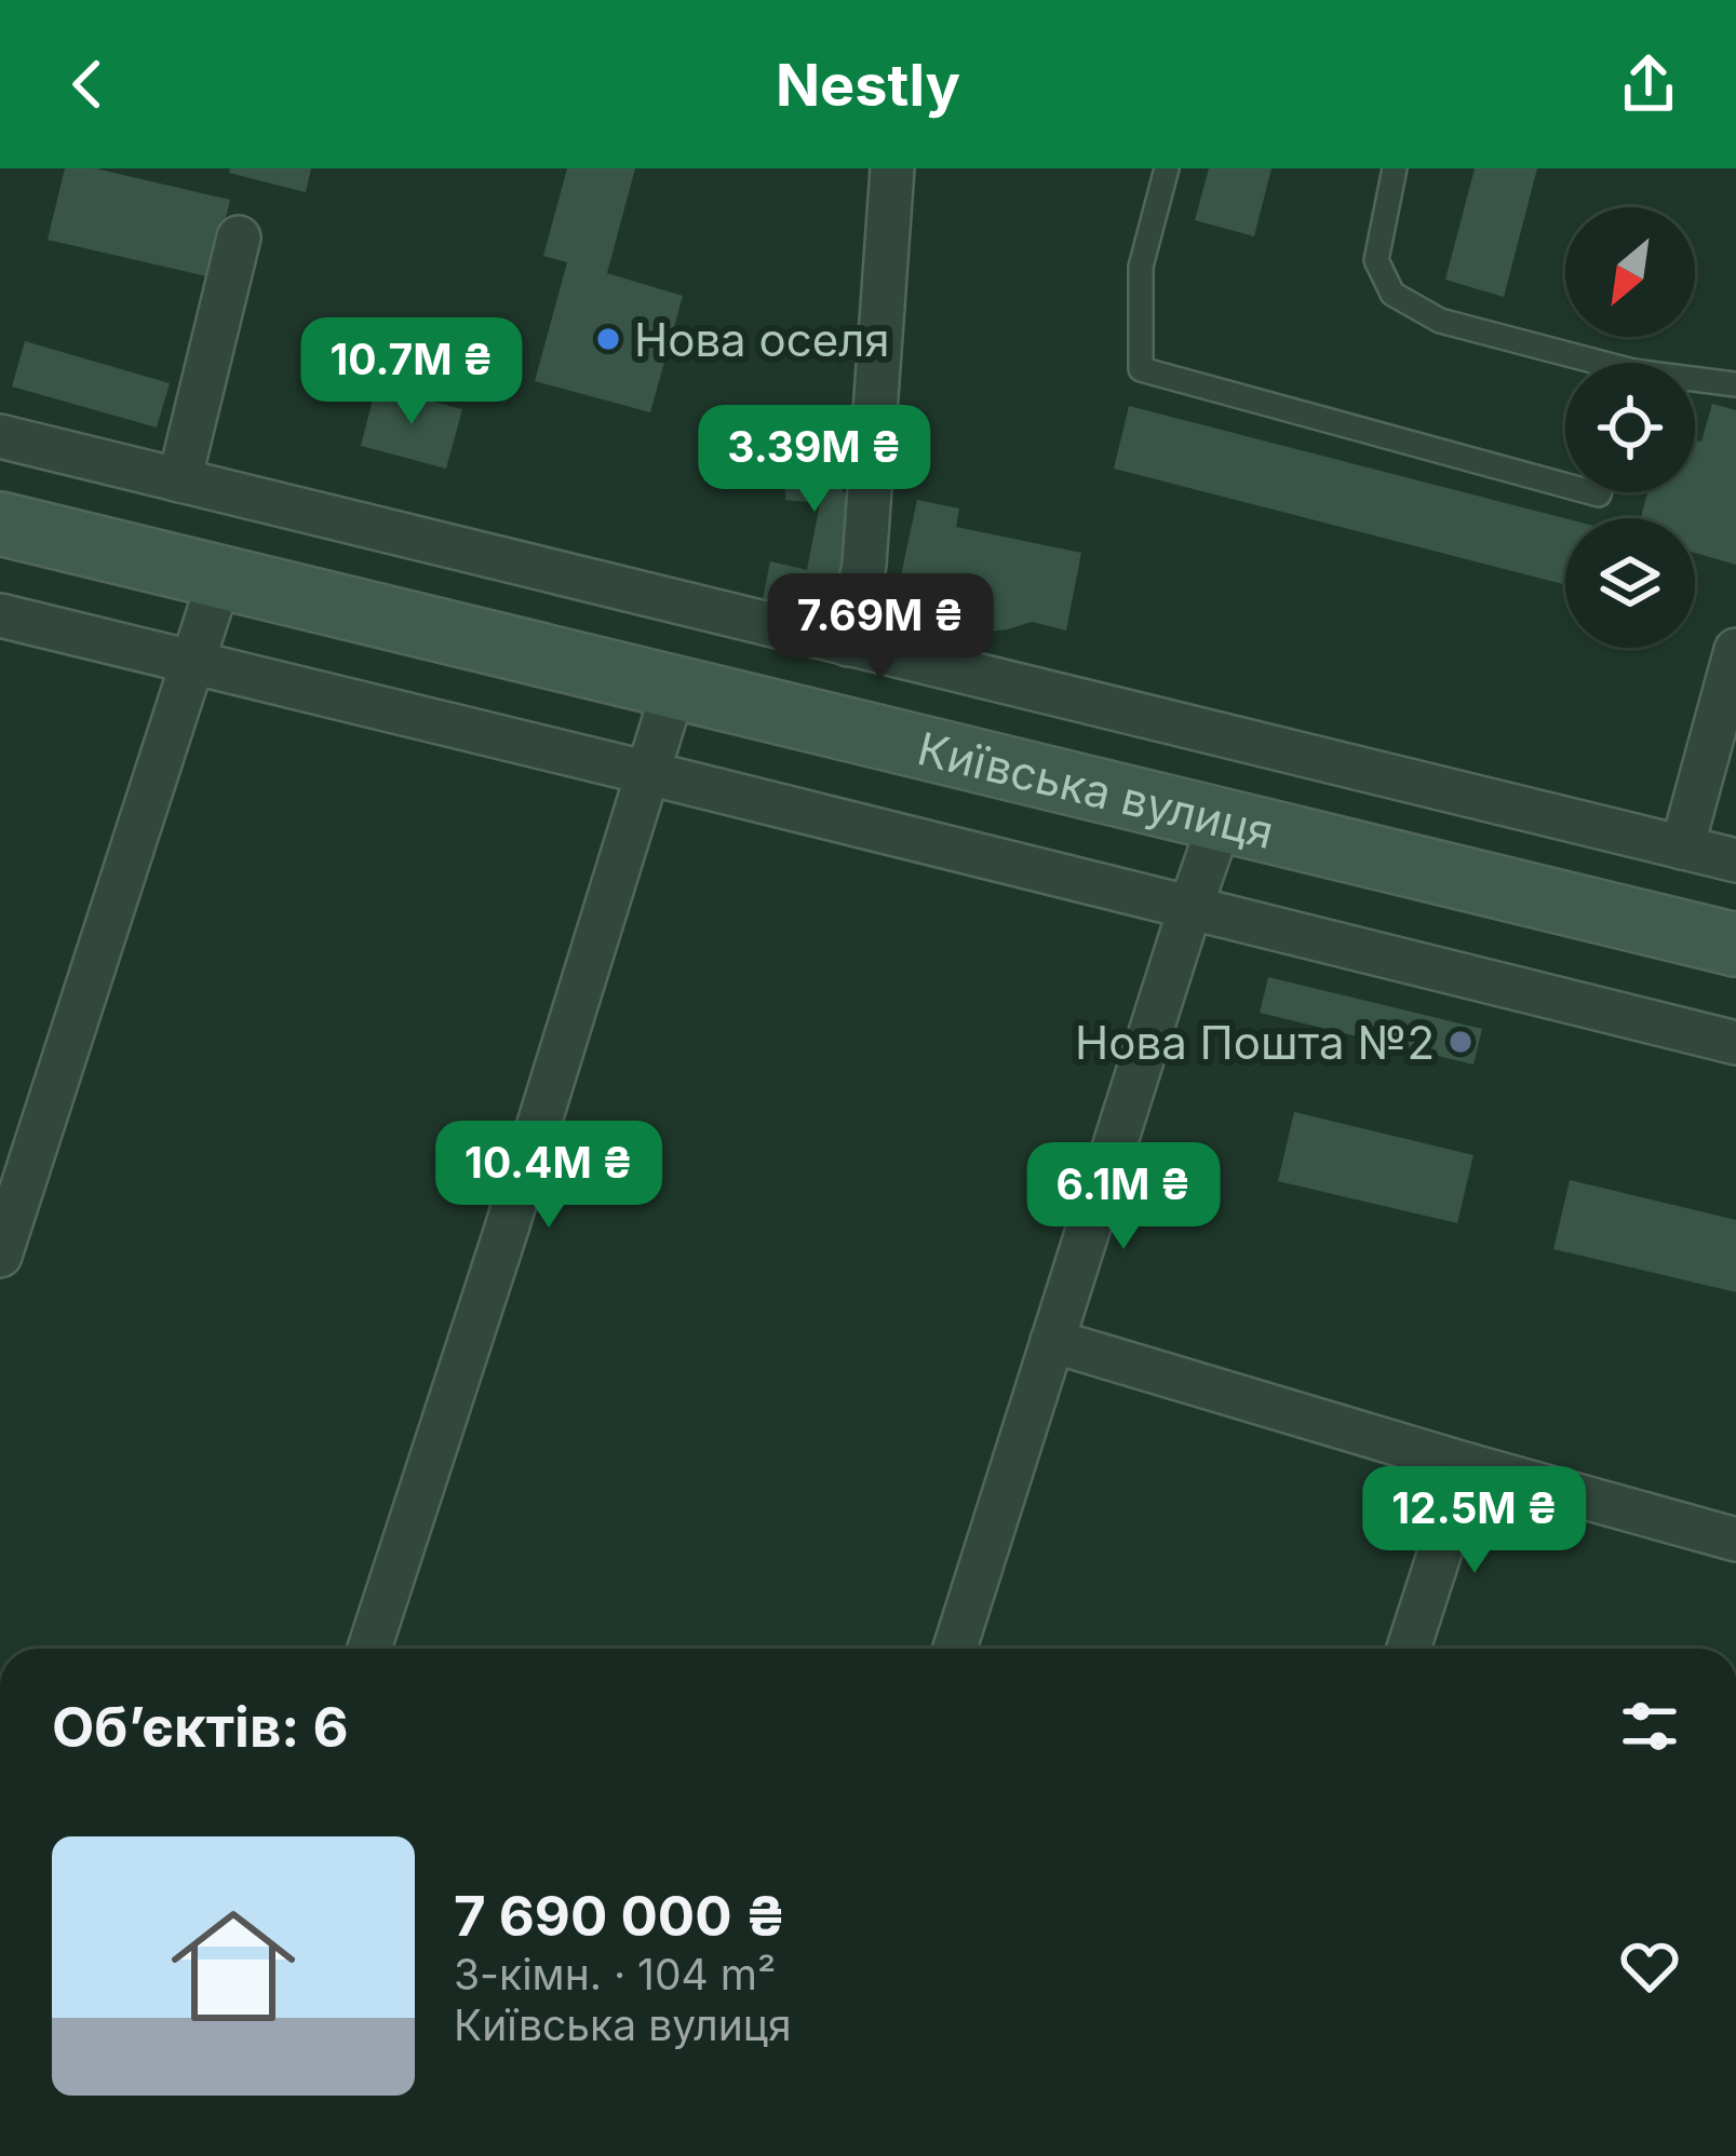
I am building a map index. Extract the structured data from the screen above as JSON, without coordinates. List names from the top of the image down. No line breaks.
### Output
{"streets":{"main road":["Київська вулиця"]},"places":["Нова оселя","Нова Пошта №2"],"north":"bottom left","page":{"header":"Nestly","price":["10.7M ₴","3.39M ₴","7.69M ₴","10.4M ₴","6.1M ₴","12.5M ₴"],"heading":"Об’єктів: 6","list":[{"name":"7 690 000 ₴","note":"3-кімн. · 104 m² · Київська вулиця"}]}}
